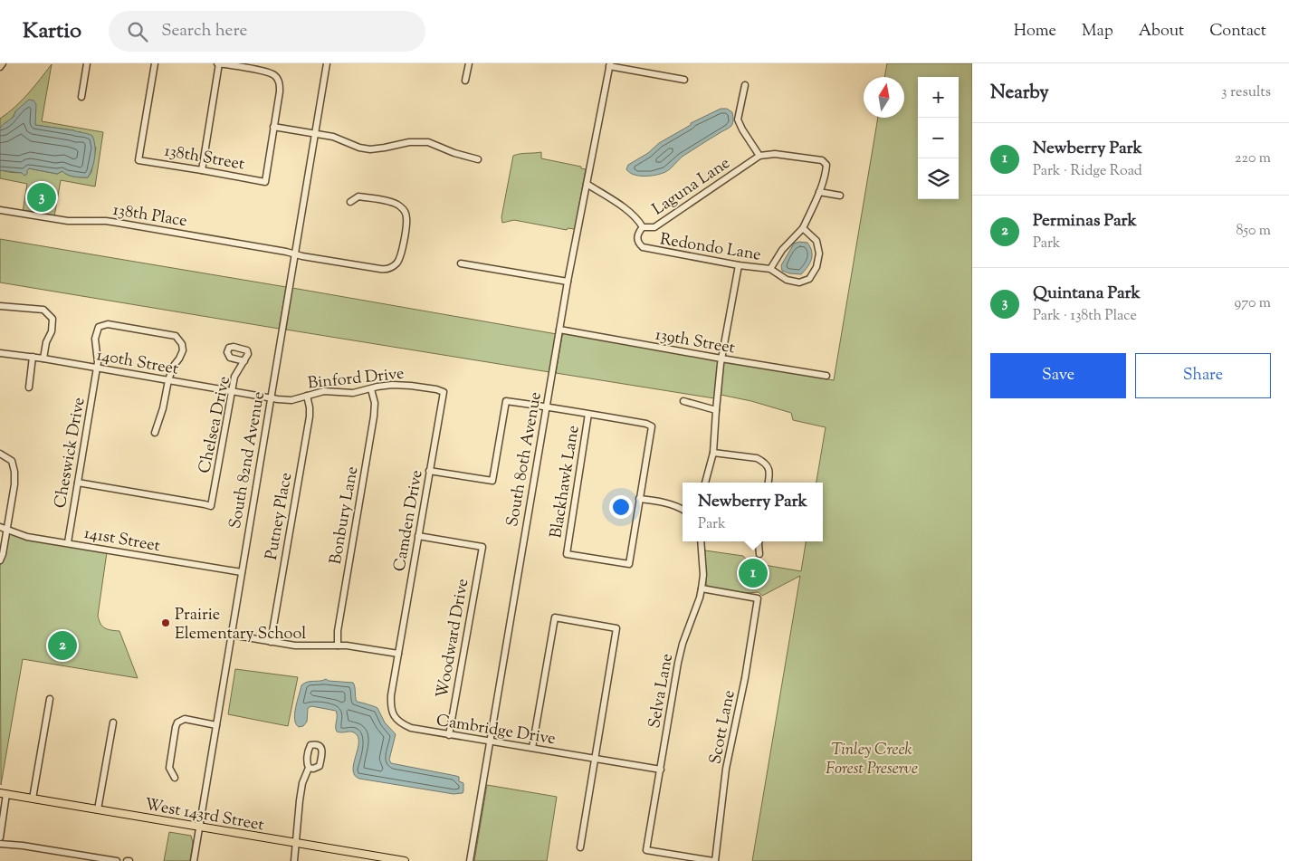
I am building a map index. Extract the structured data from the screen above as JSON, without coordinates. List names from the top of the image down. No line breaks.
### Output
{"streets":{"main road":["West 143rd Street"],"street":["138th Street","Laguna Lane","138th Place","Redondo Lane","139th Street","140th Street","Binford Drive","Chelsea Drive","Cheswick Drive","South 80th Avenue","South 82nd Avenue","Blackhawk Lane","Bonbury Lane","Putney Place","Camden Drive","141st Street","Woodward Drive","Selva Lane","Scott Lane","Cambridge Drive"]},"crossings":[["Laguna Lane","Redondo Lane"],["Laguna Lane","South 80th Avenue"],["138th Place","South 82nd Avenue"],["139th Street","South 80th Avenue"],["140th Street","Binford Drive"],["140th Street","Chelsea Drive"],["140th Street","Cheswick Drive"],["140th Street","South 82nd Avenue"],["Binford Drive","South 82nd Avenue"],["Binford Drive","Bonbury Lane"],["Binford Drive","Putney Place"],["Binford Drive","Camden Drive"],["Chelsea Drive","Cheswick Drive"],["Cheswick Drive","141st Street"],["South 80th Avenue","Cambridge Drive"],["South 82nd Avenue","141st Street"],["South 82nd Avenue","West 143rd Street"],["Camden Drive","Woodward Drive"],["Camden Drive","Cambridge Drive"],["Woodward Drive","Cambridge Drive"],["Selva Lane","Scott Lane"],["Selva Lane","Cambridge Drive"]],"parks":["Tinley Creek Forest Preserve"],"places":["Prairie Elementary School"],"north":"top","page":{"header":"Kartio","search":"Search here","nav":["Home","Map","About","Contact"],"heading":["Nearby","3 results"],"map_buttons":["+","−"],"list":[{"mark":"1","name":"Newberry Park","note":"Park · Ridge Road","value":"220 m"},{"mark":"2","name":"Perminas Park","note":"Park","value":"850 m"},{"mark":"3","name":"Quintana Park","note":"Park · 138th Place","value":"970 m"}],"pins":["3","1","2"],"buttons":["Save","Share"],"popup":["Newberry Park","Park"]}}
